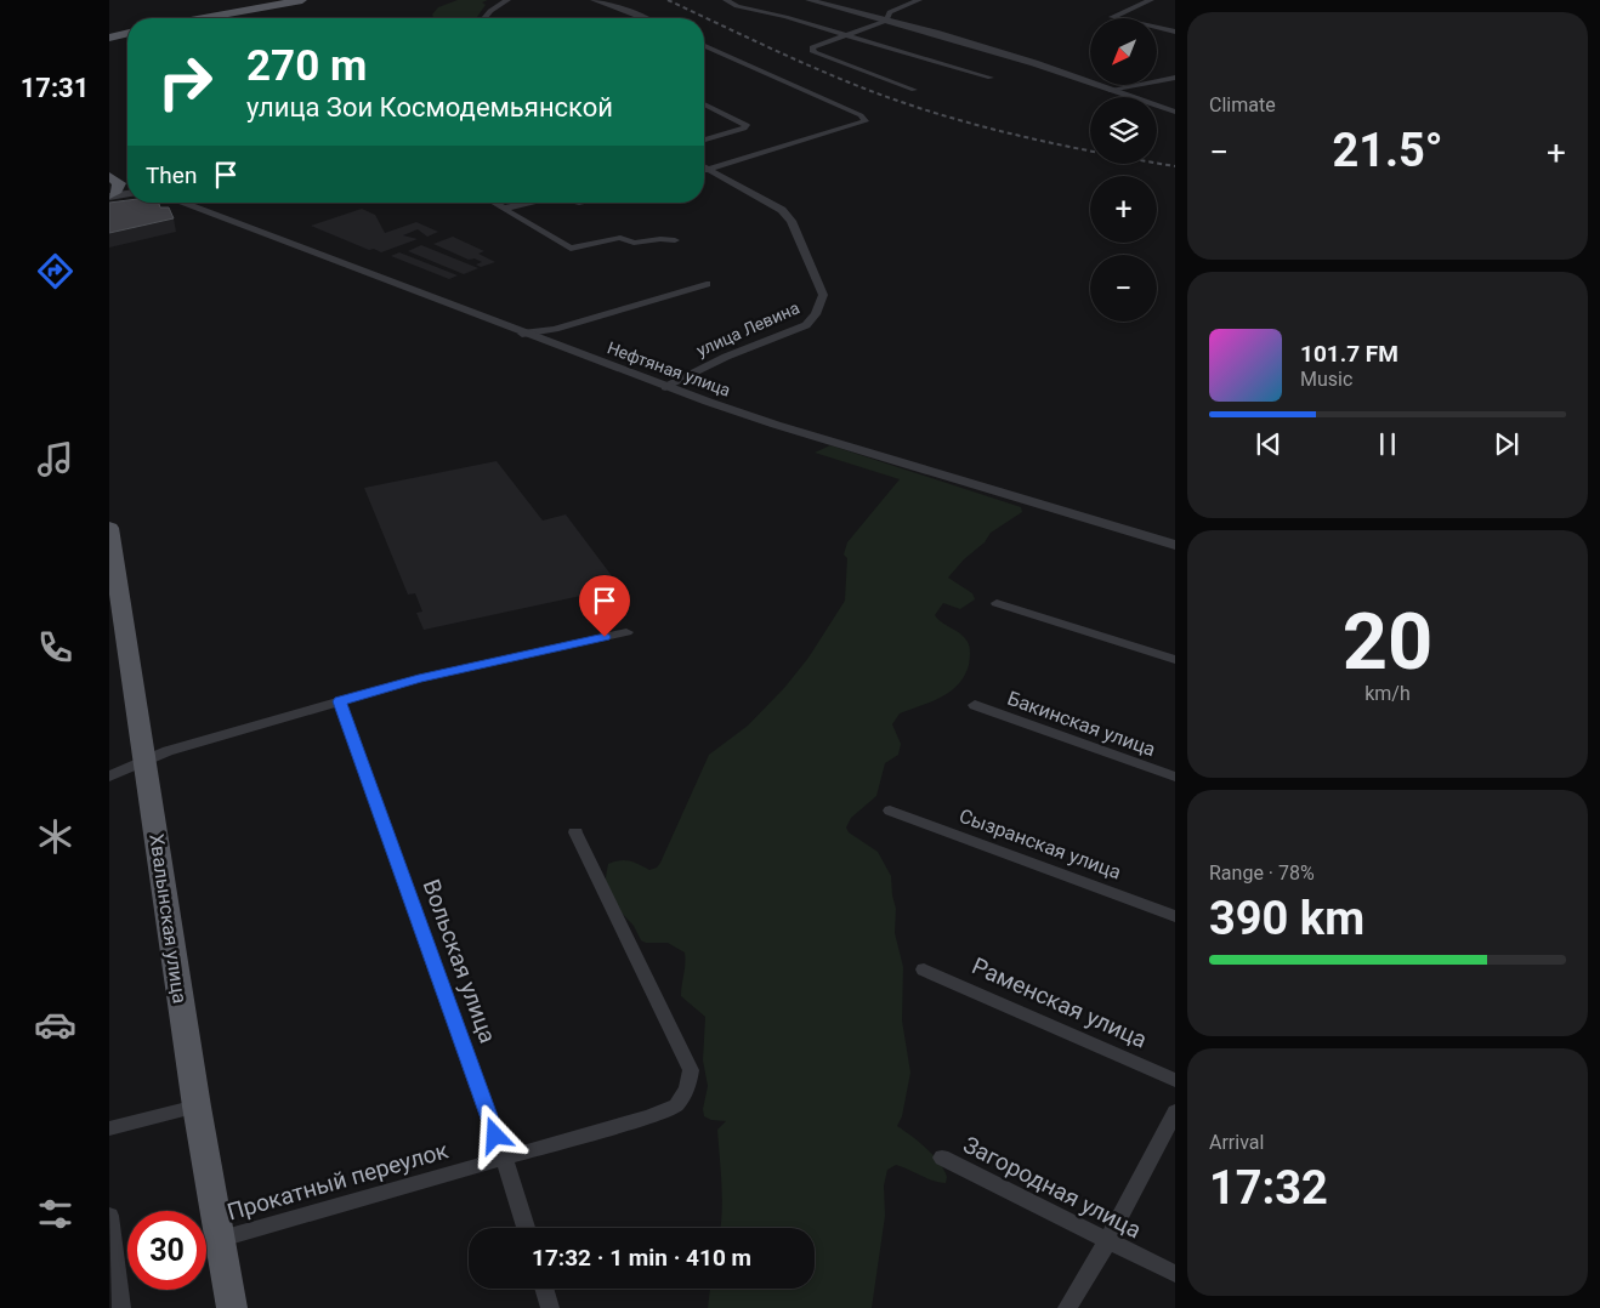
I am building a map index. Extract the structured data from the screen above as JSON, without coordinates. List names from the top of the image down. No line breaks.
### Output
{"streets":{"main road":["Хвалынская улица"],"street":["улица Левина","Нефтяная улица","Бакинская улица","Сызранская улица","Вольская улица","Раменская улица","Прокатный переулок","Загородная улица"]},"crossings":[["улица Левина","Нефтяная улица"],["Хвалынская улица","Прокатный переулок"],["Вольская улица","Прокатный переулок"]],"north":"bottom left","page":{"tabs":"17:31","tile":["Climate",["20","km/h"],["Range · 78%","390 km"],["Arrival","17:32"]],"map_buttons":["+","−"],"turn":["270 m","улица Зои Космодемьянской"],"heat":["−","21.5°","+"],"then":"Then","song":["101.7 FM","Music"],"limit":"30","trip":"17:32 · 1 min · 410 m"}}
